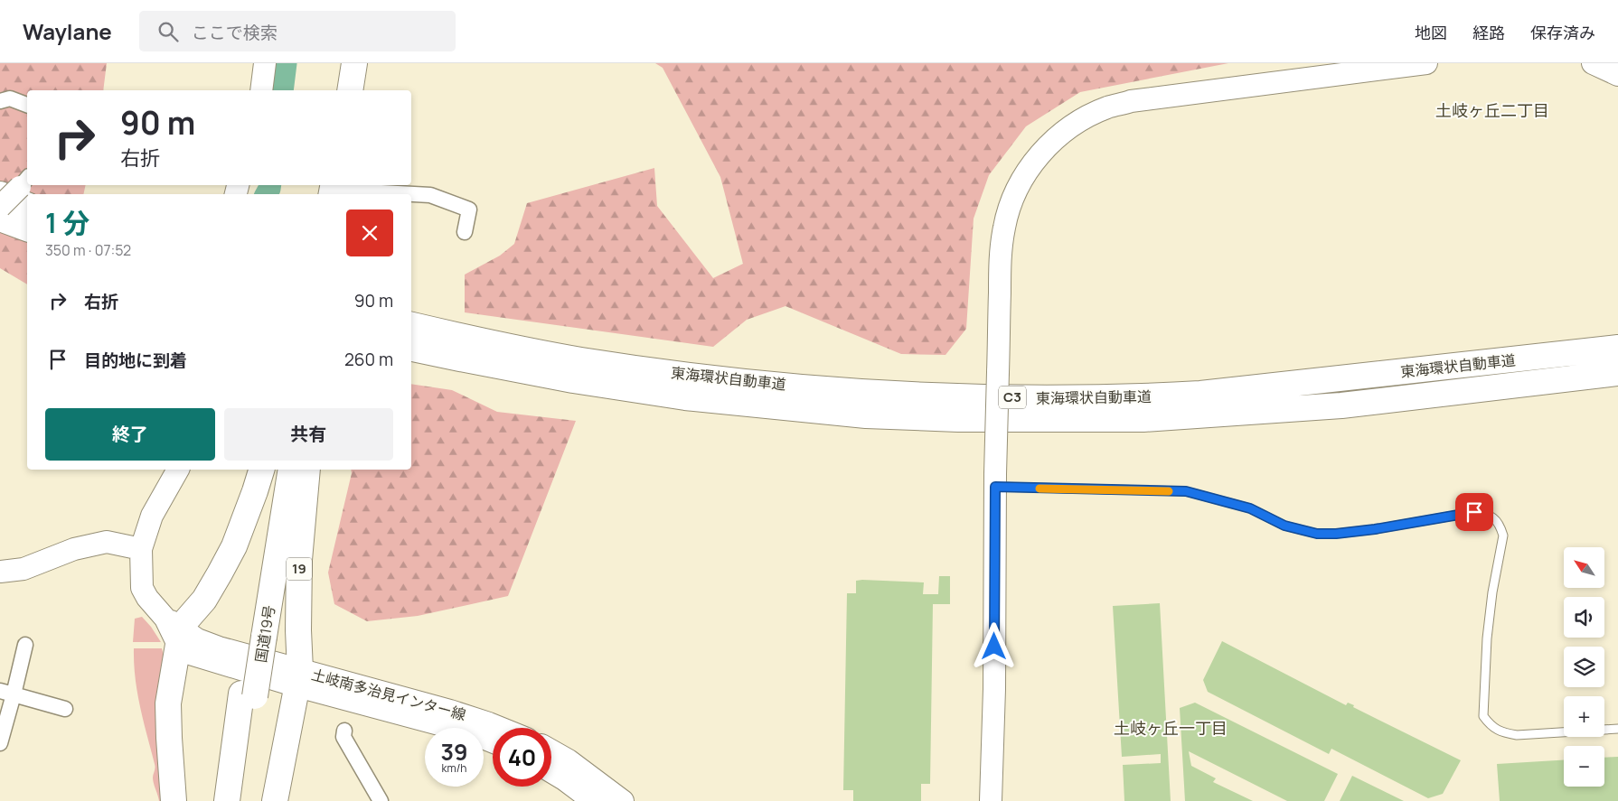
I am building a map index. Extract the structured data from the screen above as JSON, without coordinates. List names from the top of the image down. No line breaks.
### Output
{"streets":{"highway":["東海環状自動車道","C3","19","国道19号"],"street":["土岐南多治見インター線"]},"crossings":[["19","土岐南多治見インター線"]],"districts":["土岐ヶ丘二丁目","土岐ヶ丘一丁目"],"north":"top left","page":{"header":"Waylane","search":"ここで検索","nav":["地図","経路","保存済み"],"turn":["90 m","右折"],"heading":["1 分","350 m · 07:52"],"list":[{"name":"右折","value":"90 m"},{"name":"目的地に到着","value":"260 m"}],"buttons":["終了","共有"],"map_buttons":["+","−"],"speed":"39 km/h","limit":"40"}}
